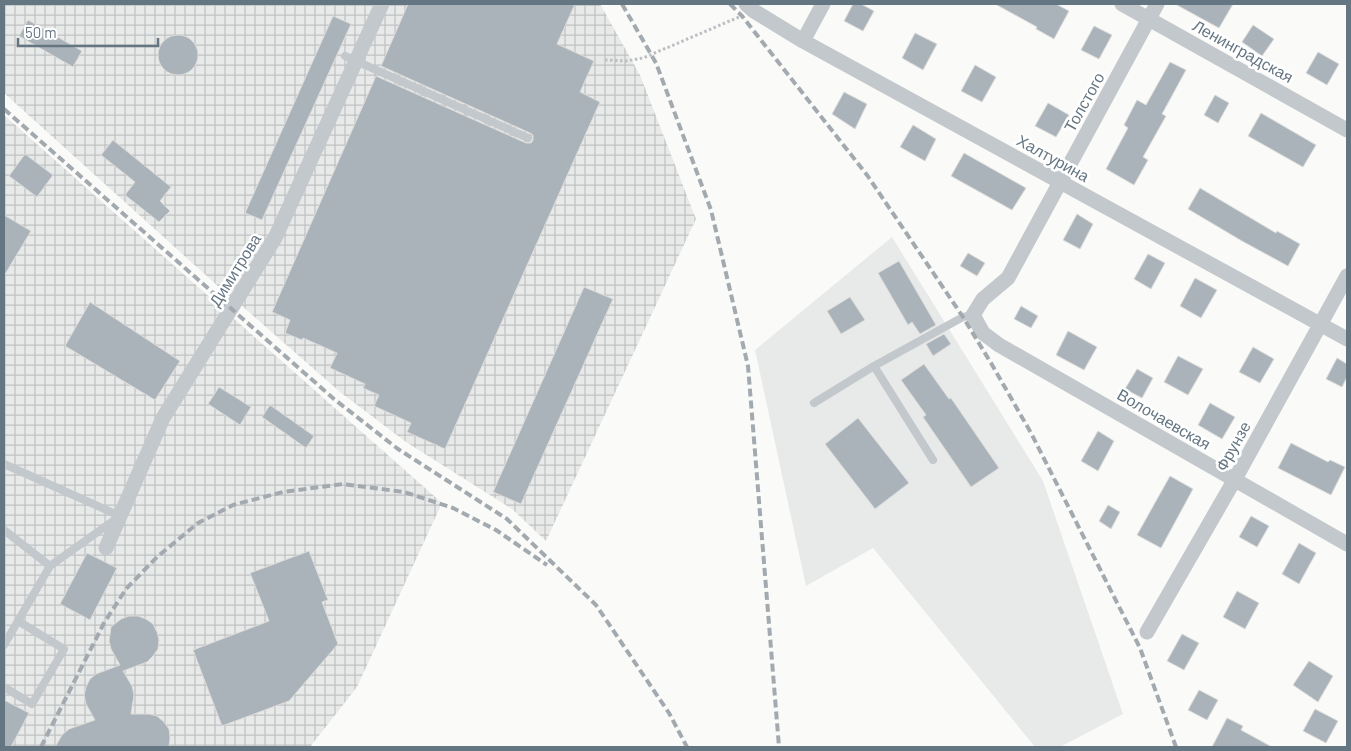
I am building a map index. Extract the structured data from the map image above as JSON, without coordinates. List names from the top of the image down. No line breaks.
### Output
{"streets":{"street":["Ленинградская","Толстого","Халтурина","Димитрова","Волочаевская","Фрунзе"]},"crossings":[["Ленинградская","Толстого"],["Толстого","Халтурина"],["Толстого","Волочаевская"],["Халтурина","Фрунзе"],["Волочаевская","Фрунзе"]],"scale_bar":"50 m"}
